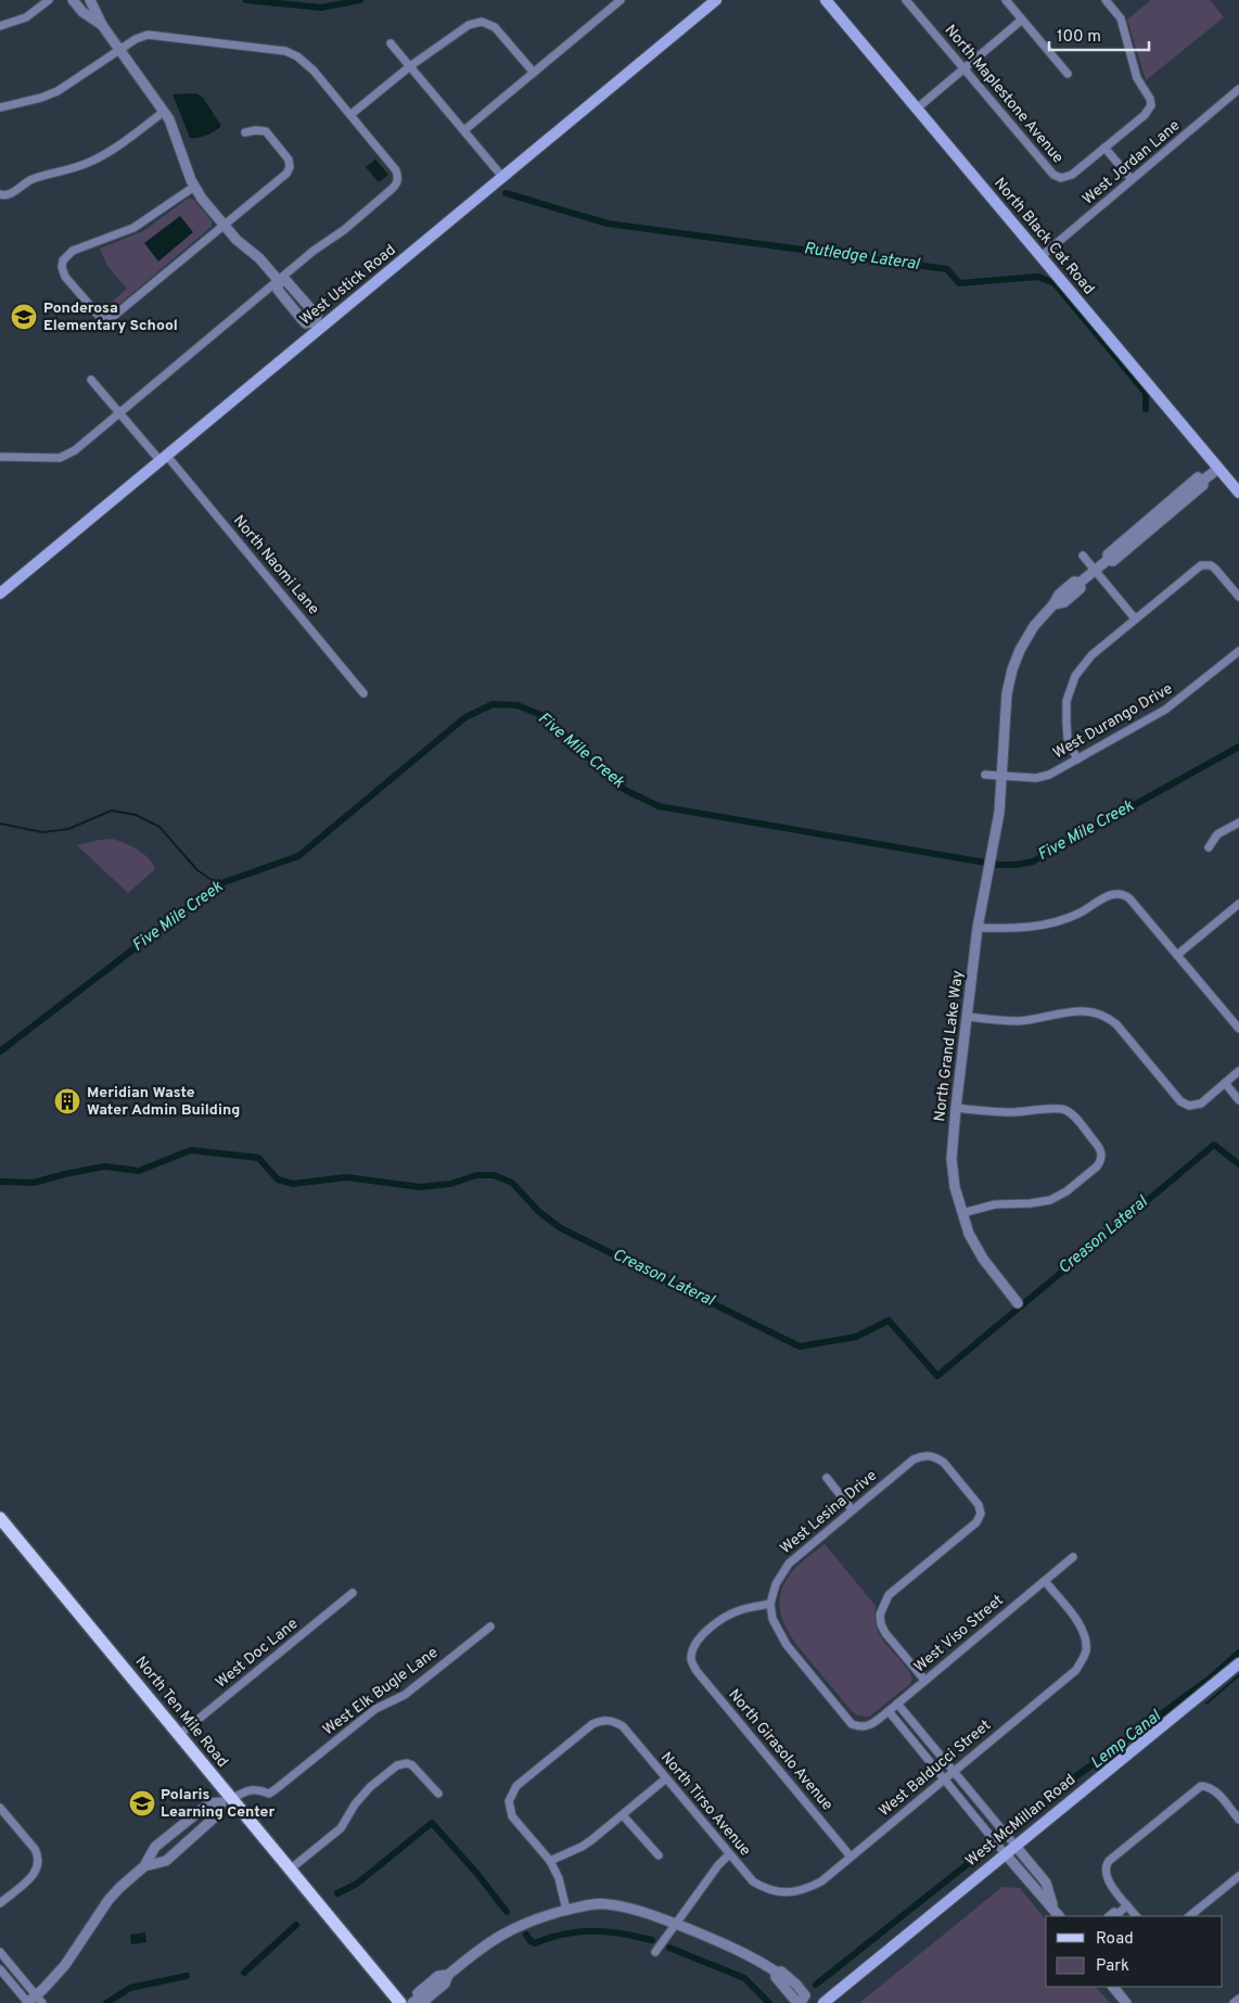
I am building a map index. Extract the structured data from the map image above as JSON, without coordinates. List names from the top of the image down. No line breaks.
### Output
{"streets":{"main road":["North Black Cat Road","West Ustick Road","North Ten Mile Road","West McMillan Road"],"street":["North Maplestone Avenue","West Jordan Lane","North Naomi Lane","West Durango Drive","North Grand Lake Way","West Lesina Drive","West Viso Street","West Doc Lane","West Elk Bugle Lane","North Girasolo Avenue","West Balducci Street","North Tirso Avenue"]},"crossings":[["West Jordan Lane","North Black Cat Road"],["West Ustick Road","North Naomi Lane"],["West Durango Drive","North Grand Lake Way"],["West Lesina Drive","West Viso Street"],["West Lesina Drive","North Girasolo Avenue"],["West Viso Street","North Girasolo Avenue"],["West Viso Street","West Balducci Street"],["West Doc Lane","North Ten Mile Road"],["West Elk Bugle Lane","North Ten Mile Road"],["North Girasolo Avenue","West Balducci Street"],["West Balducci Street","North Tirso Avenue"]],"water":["Rutledge Lateral","Five Mile Creek","Creason Lateral","Lemp Canal"],"places":{"school or university":["Ponderosa Elementary School","Polaris Learning Center"],"building":["Meridian Waste Water Admin Building"]},"legend":["Road","Park"],"scale_bar":"100 m"}
